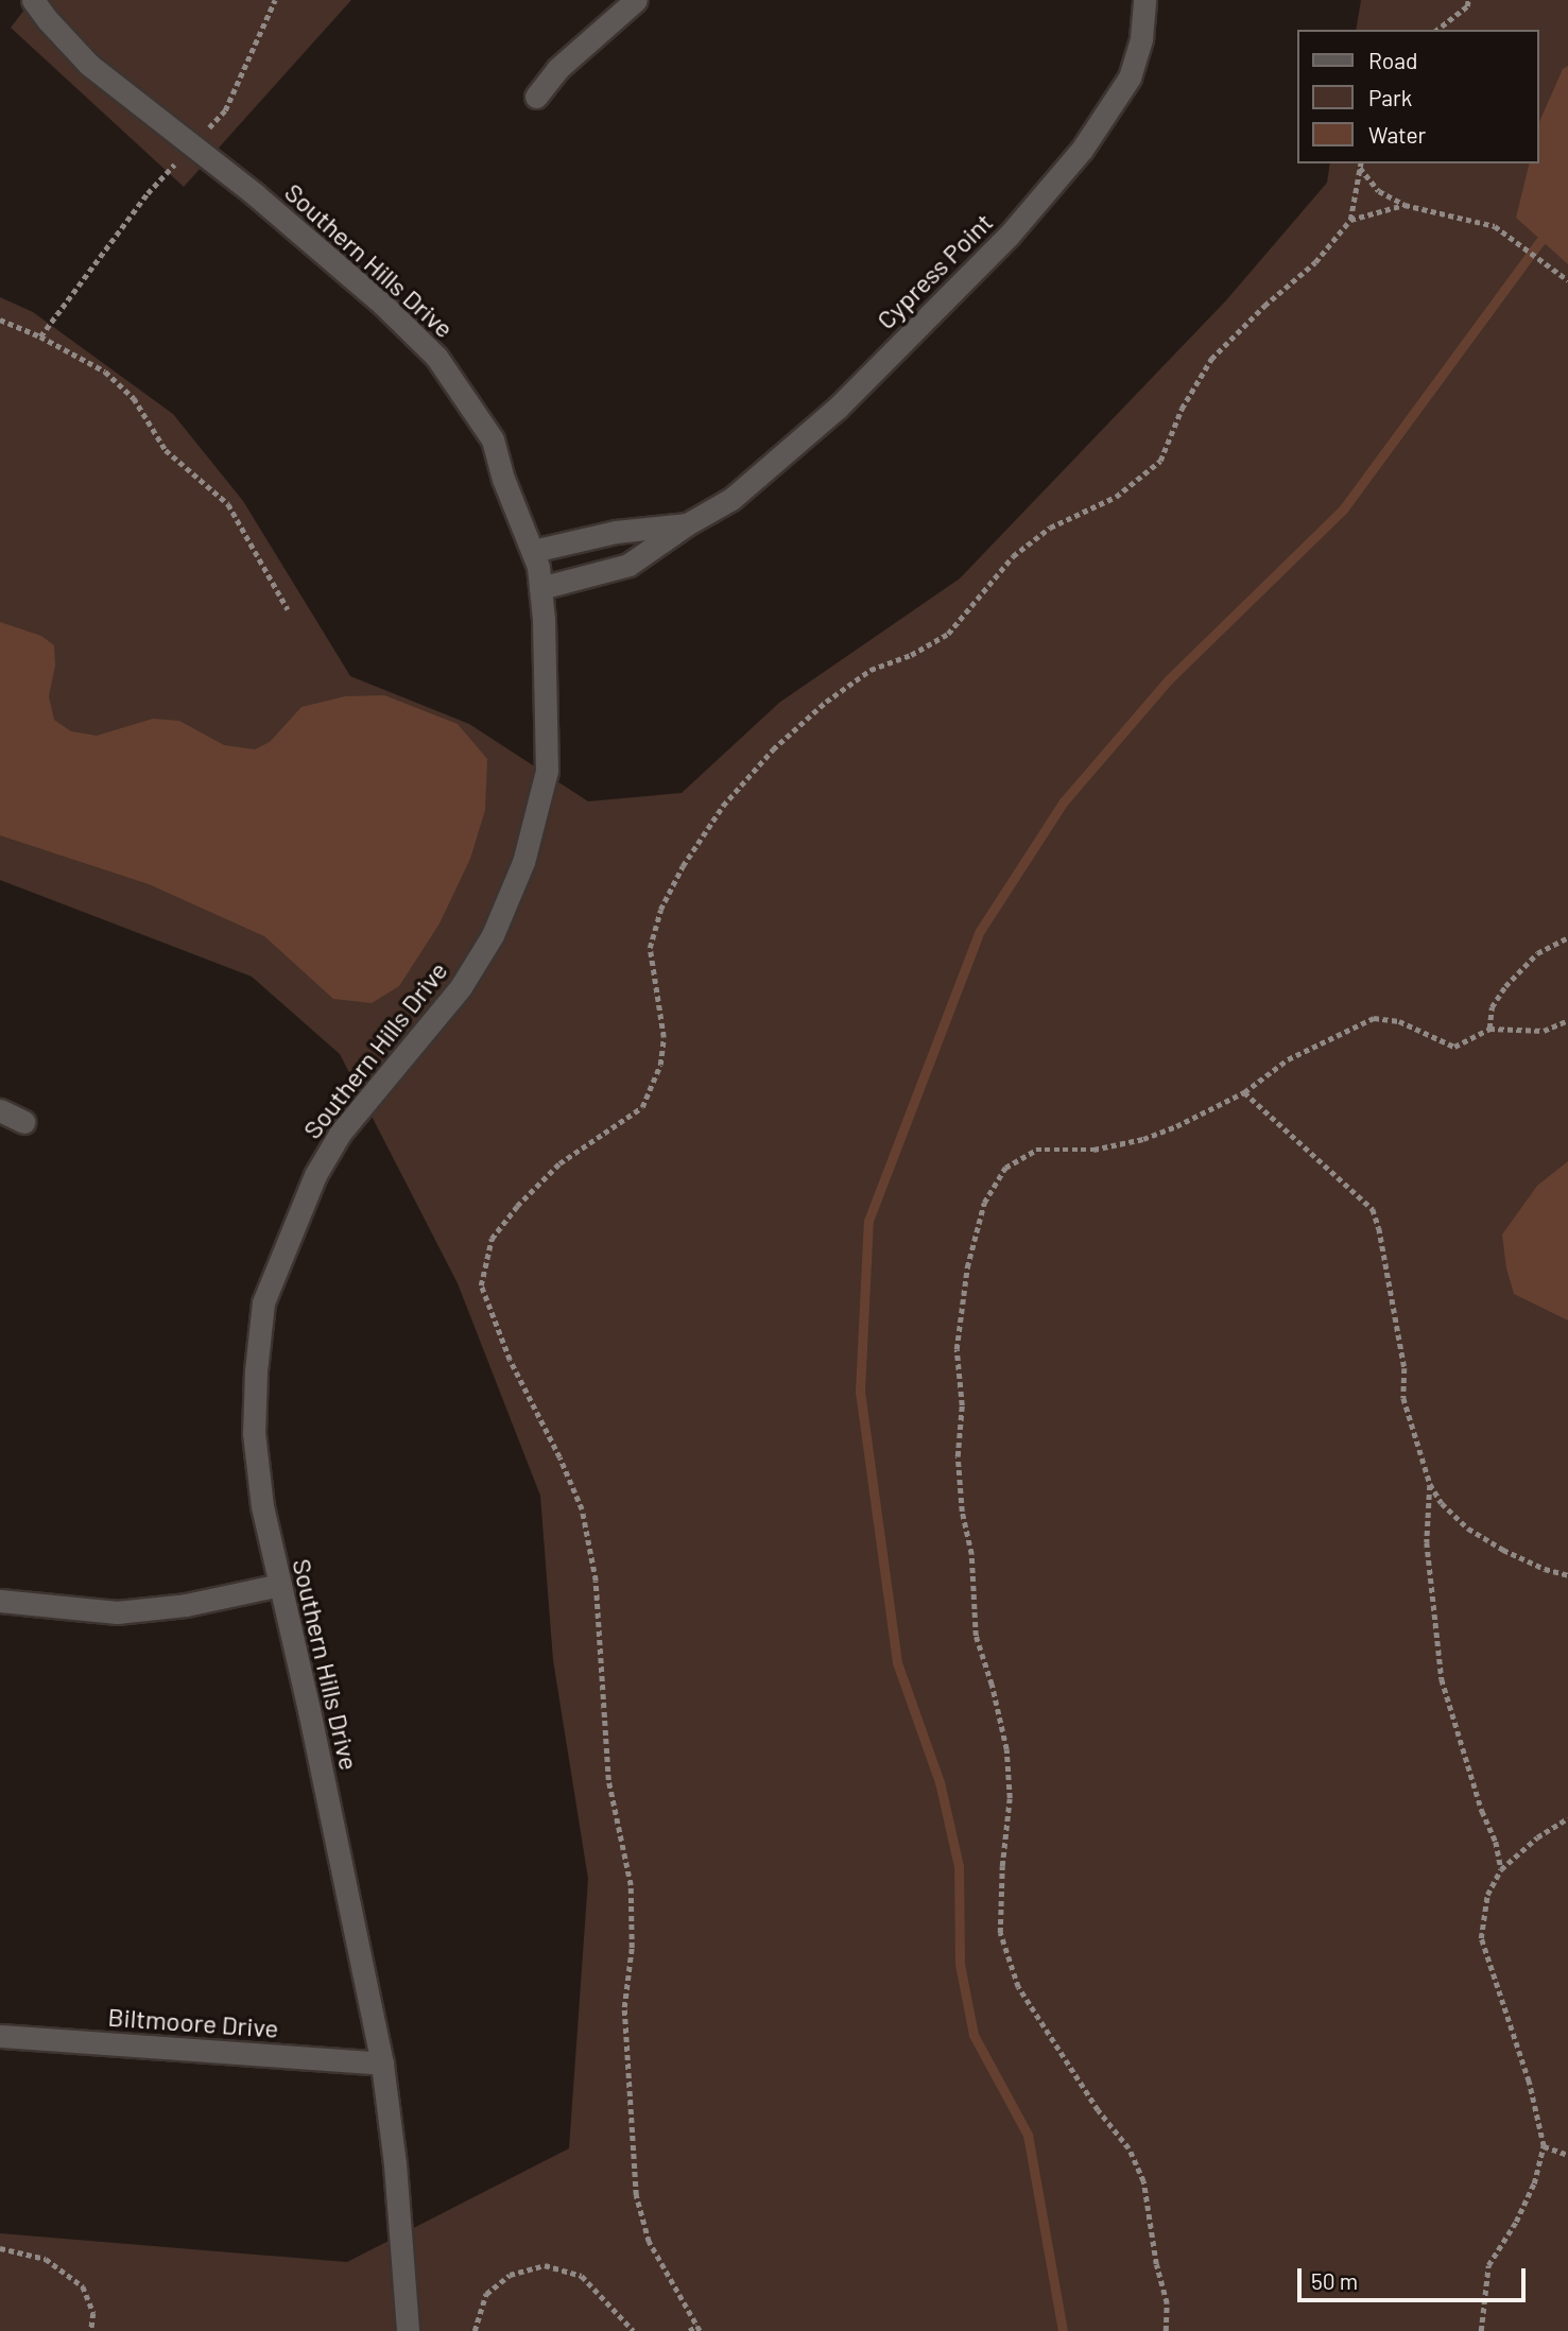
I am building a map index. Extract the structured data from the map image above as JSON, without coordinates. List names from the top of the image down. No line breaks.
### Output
{"streets":{"street":["Southern Hills Drive","Cypress Point","Biltmoore Drive"]},"crossings":[["Southern Hills Drive","Cypress Point"],["Southern Hills Drive","Biltmoore Drive"]],"legend":["Road","Park","Water"],"scale_bar":"50 m"}
